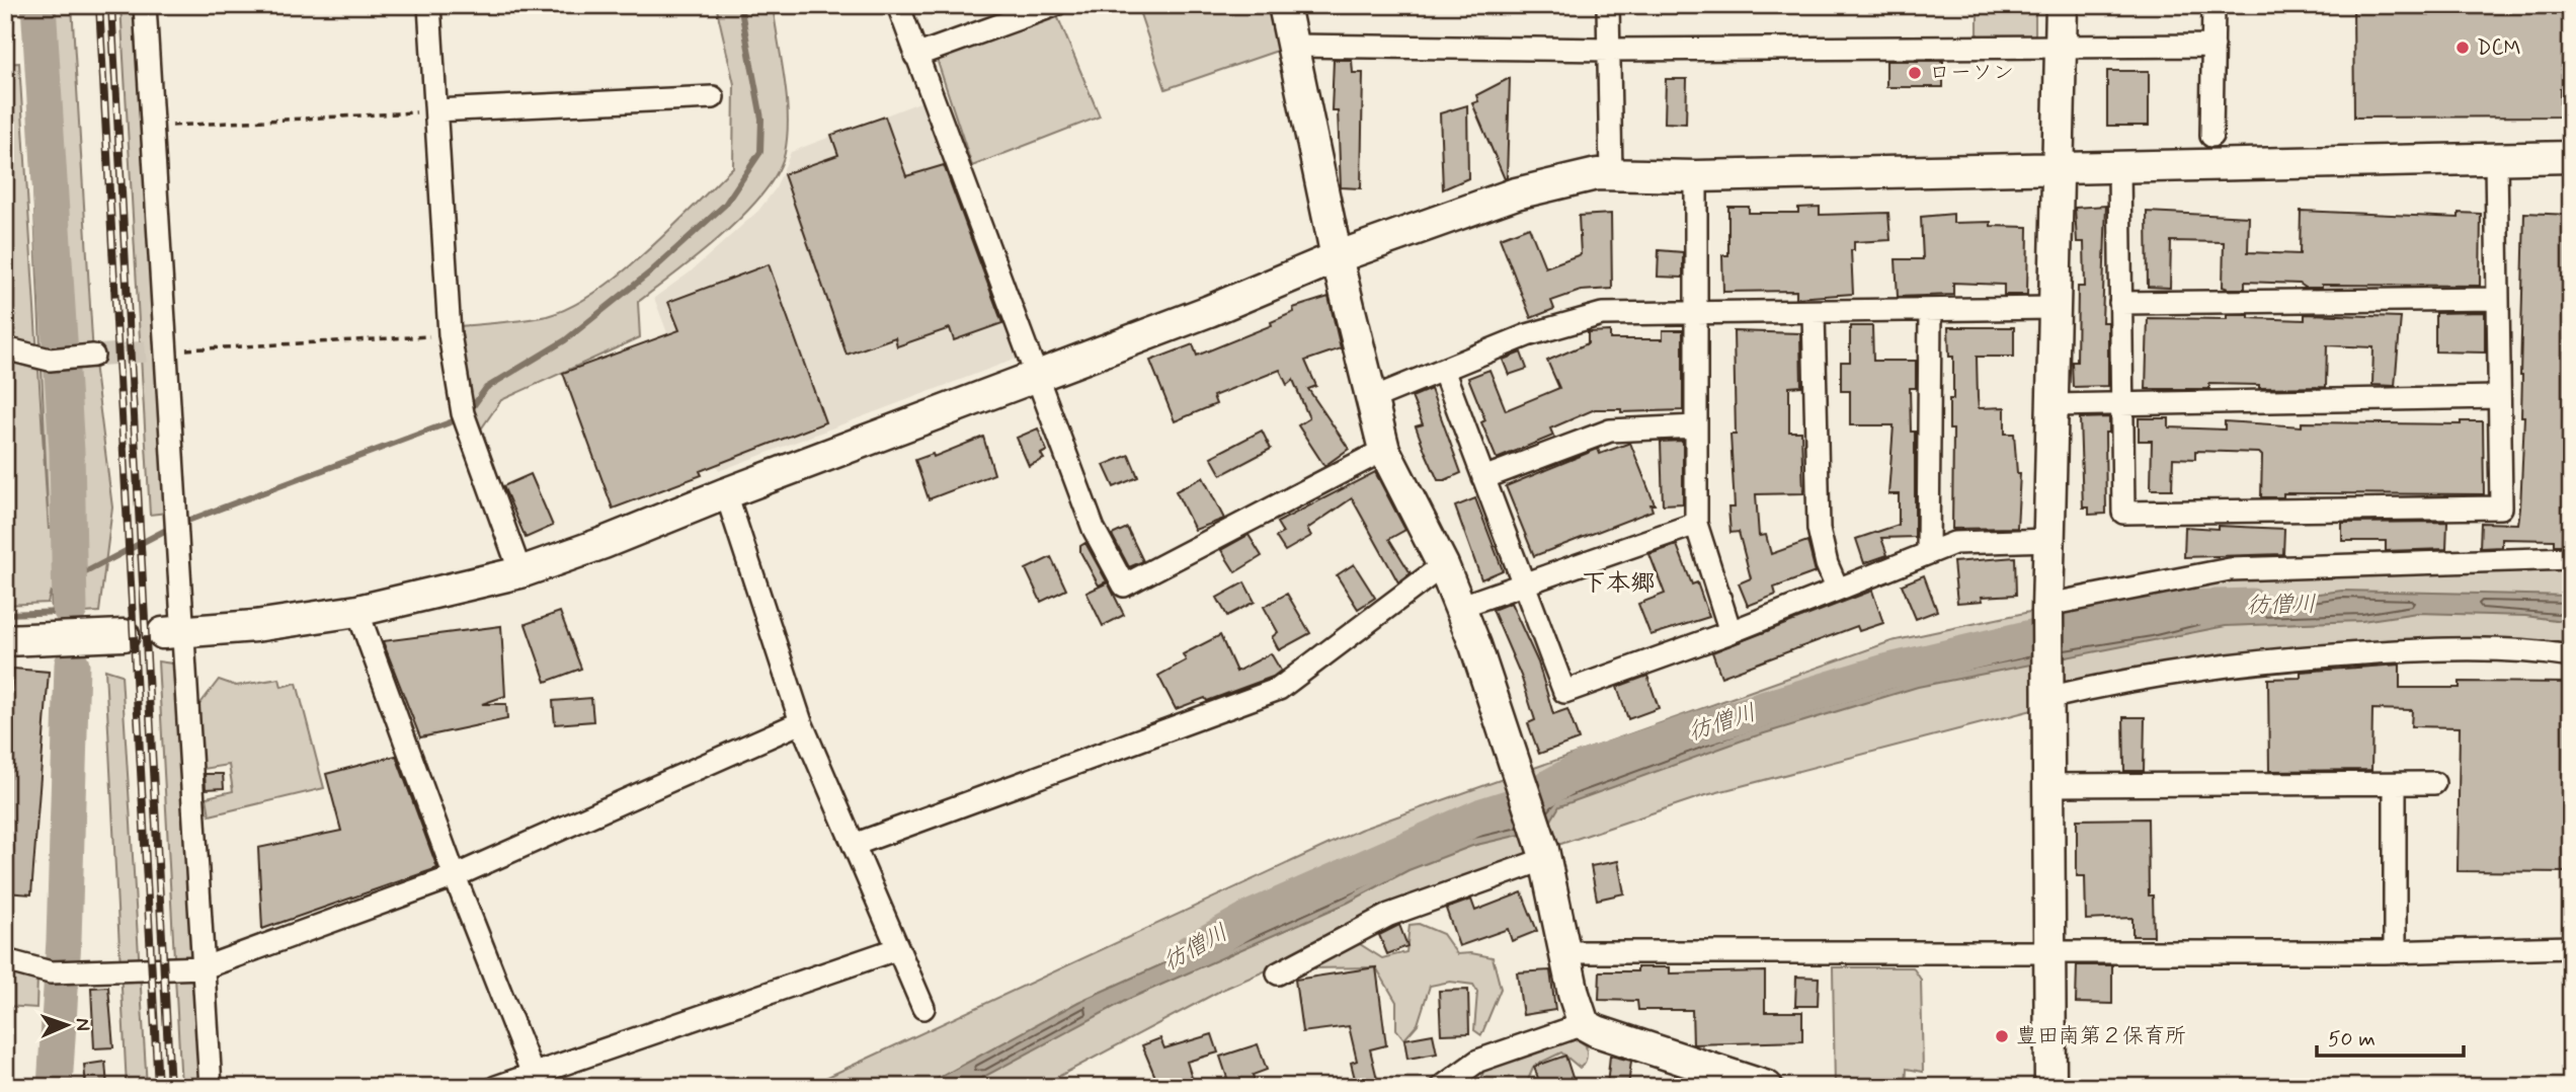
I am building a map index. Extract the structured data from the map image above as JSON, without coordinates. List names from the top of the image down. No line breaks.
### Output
{"districts":["下本郷"],"water":["彷僧川"],"places":["DCM","ローソン","豊田南第２保育所"],"scale_bar":"50 m","north":"right"}
